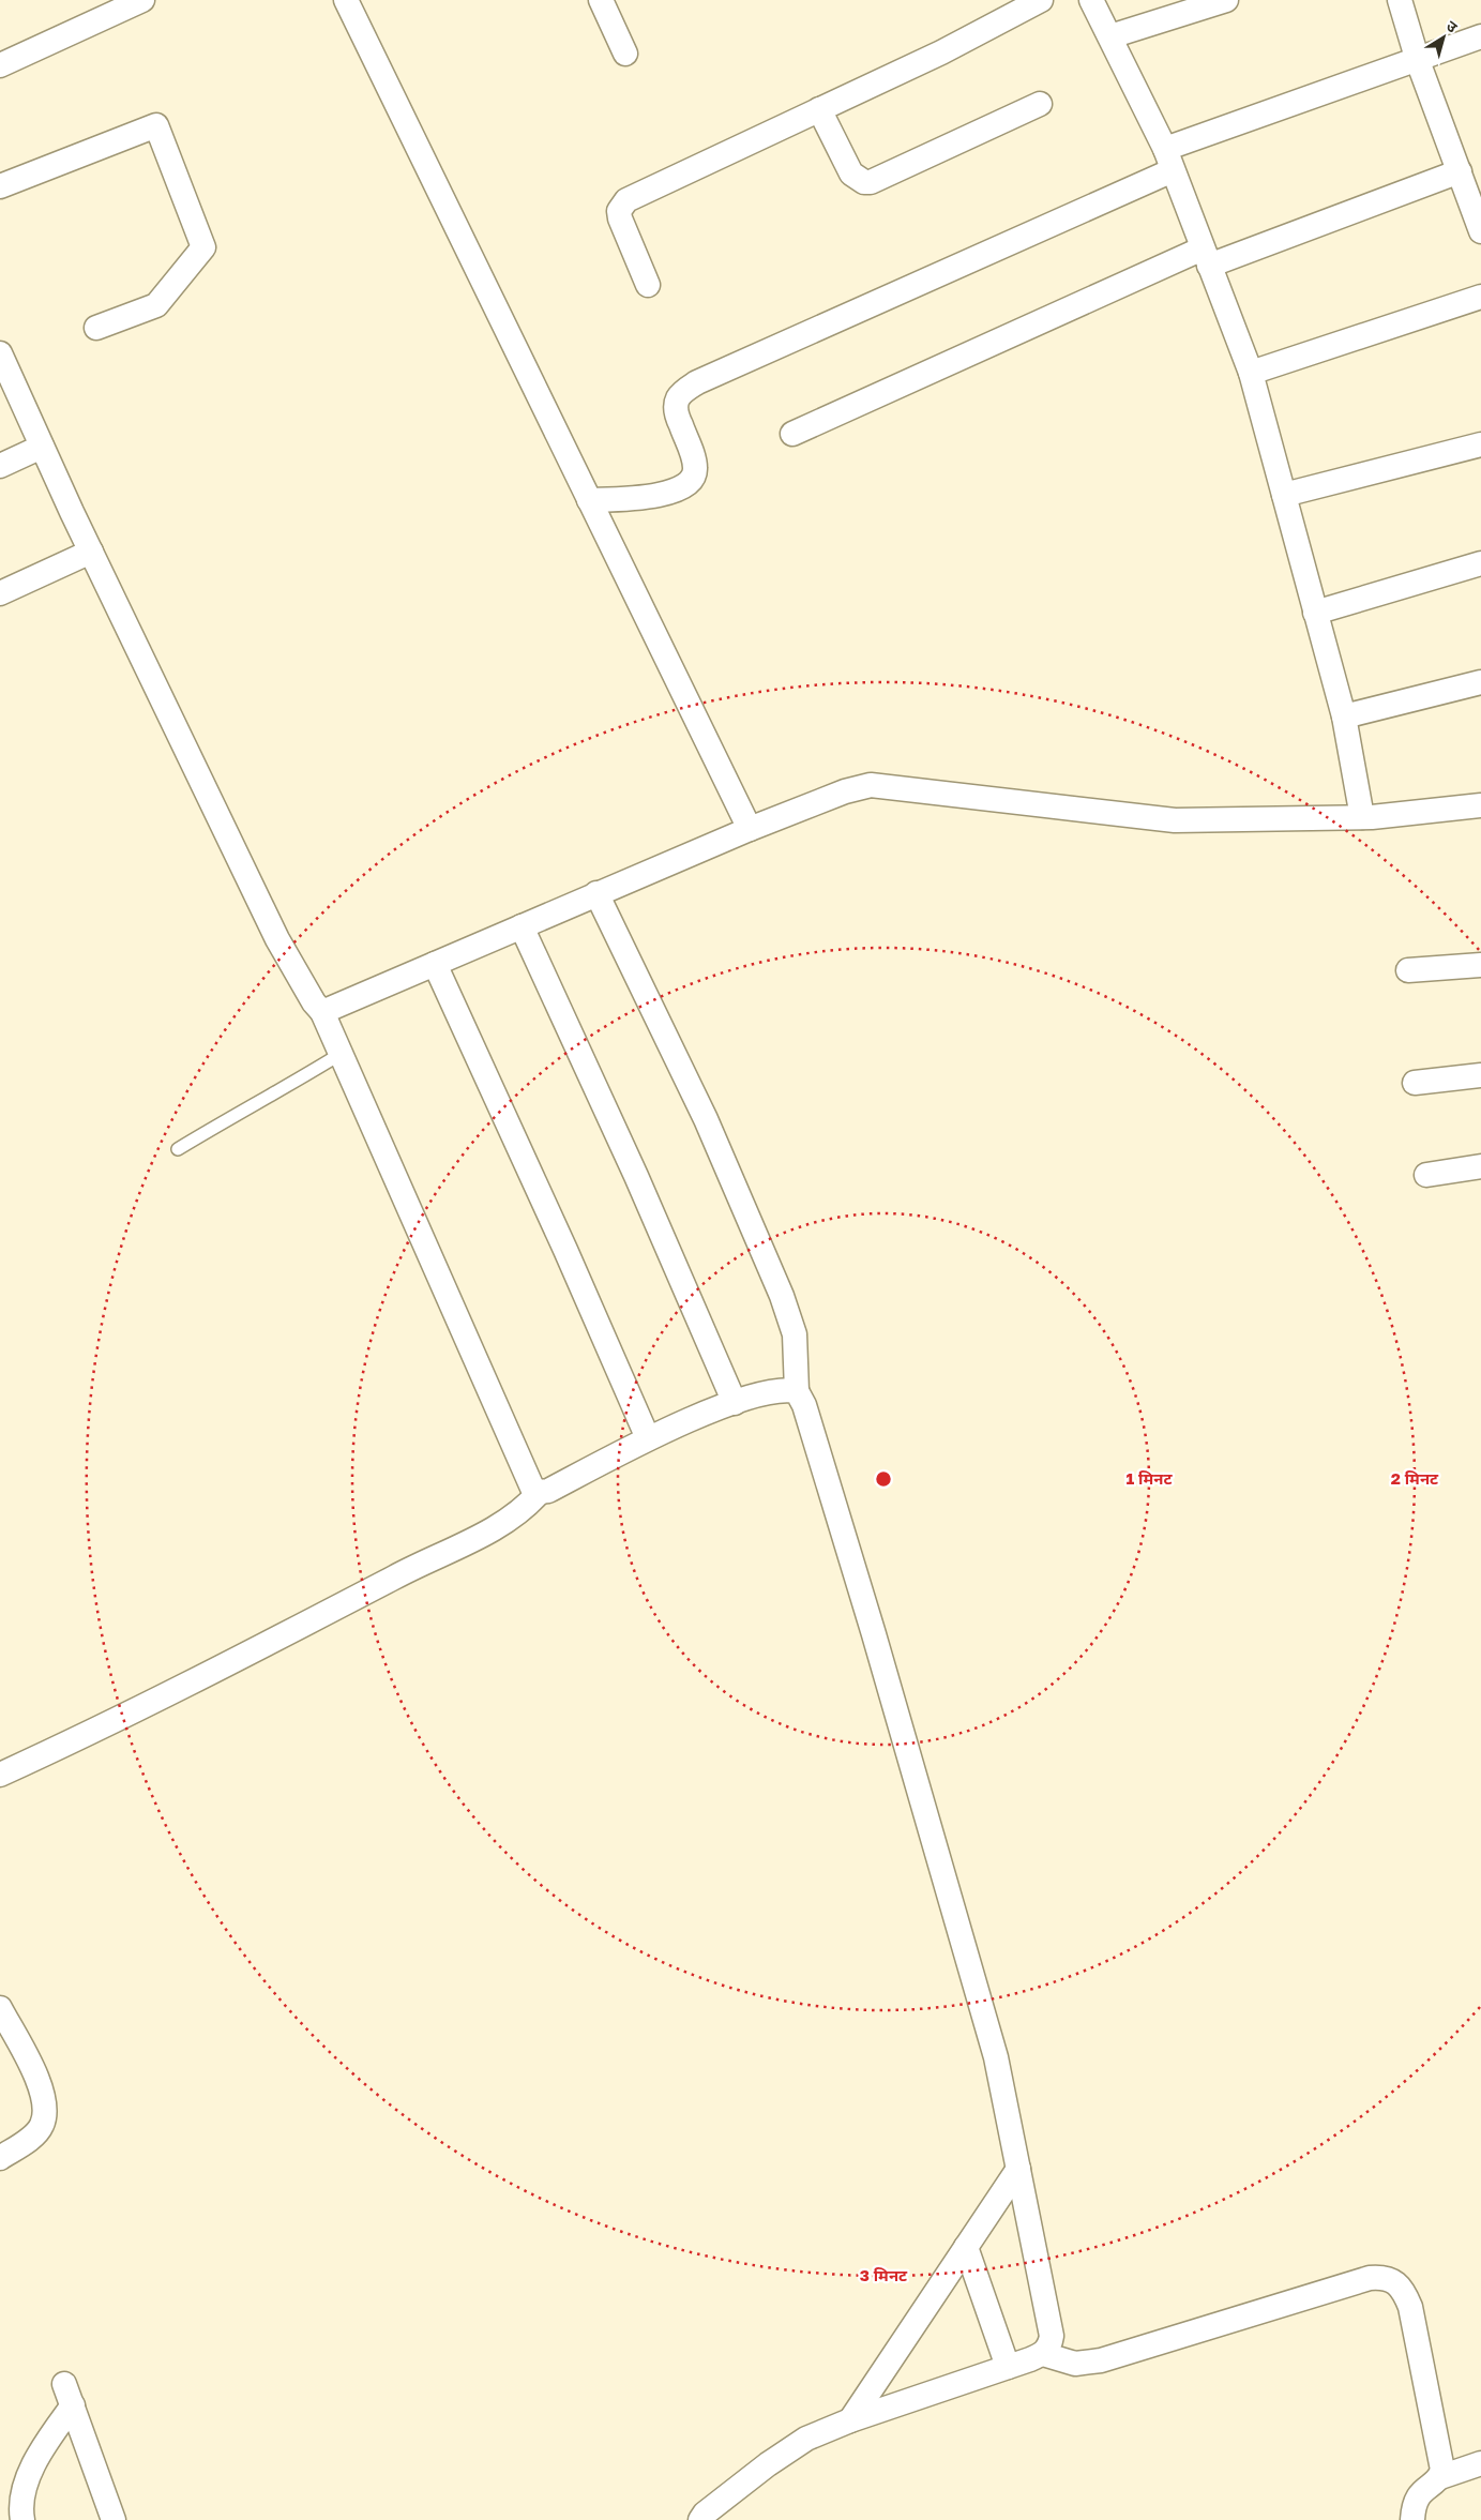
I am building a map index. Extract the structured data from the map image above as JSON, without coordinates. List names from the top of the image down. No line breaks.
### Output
{"north":"top right","rings":["1 मिनट","2 मिनट","3 मिनट"]}
